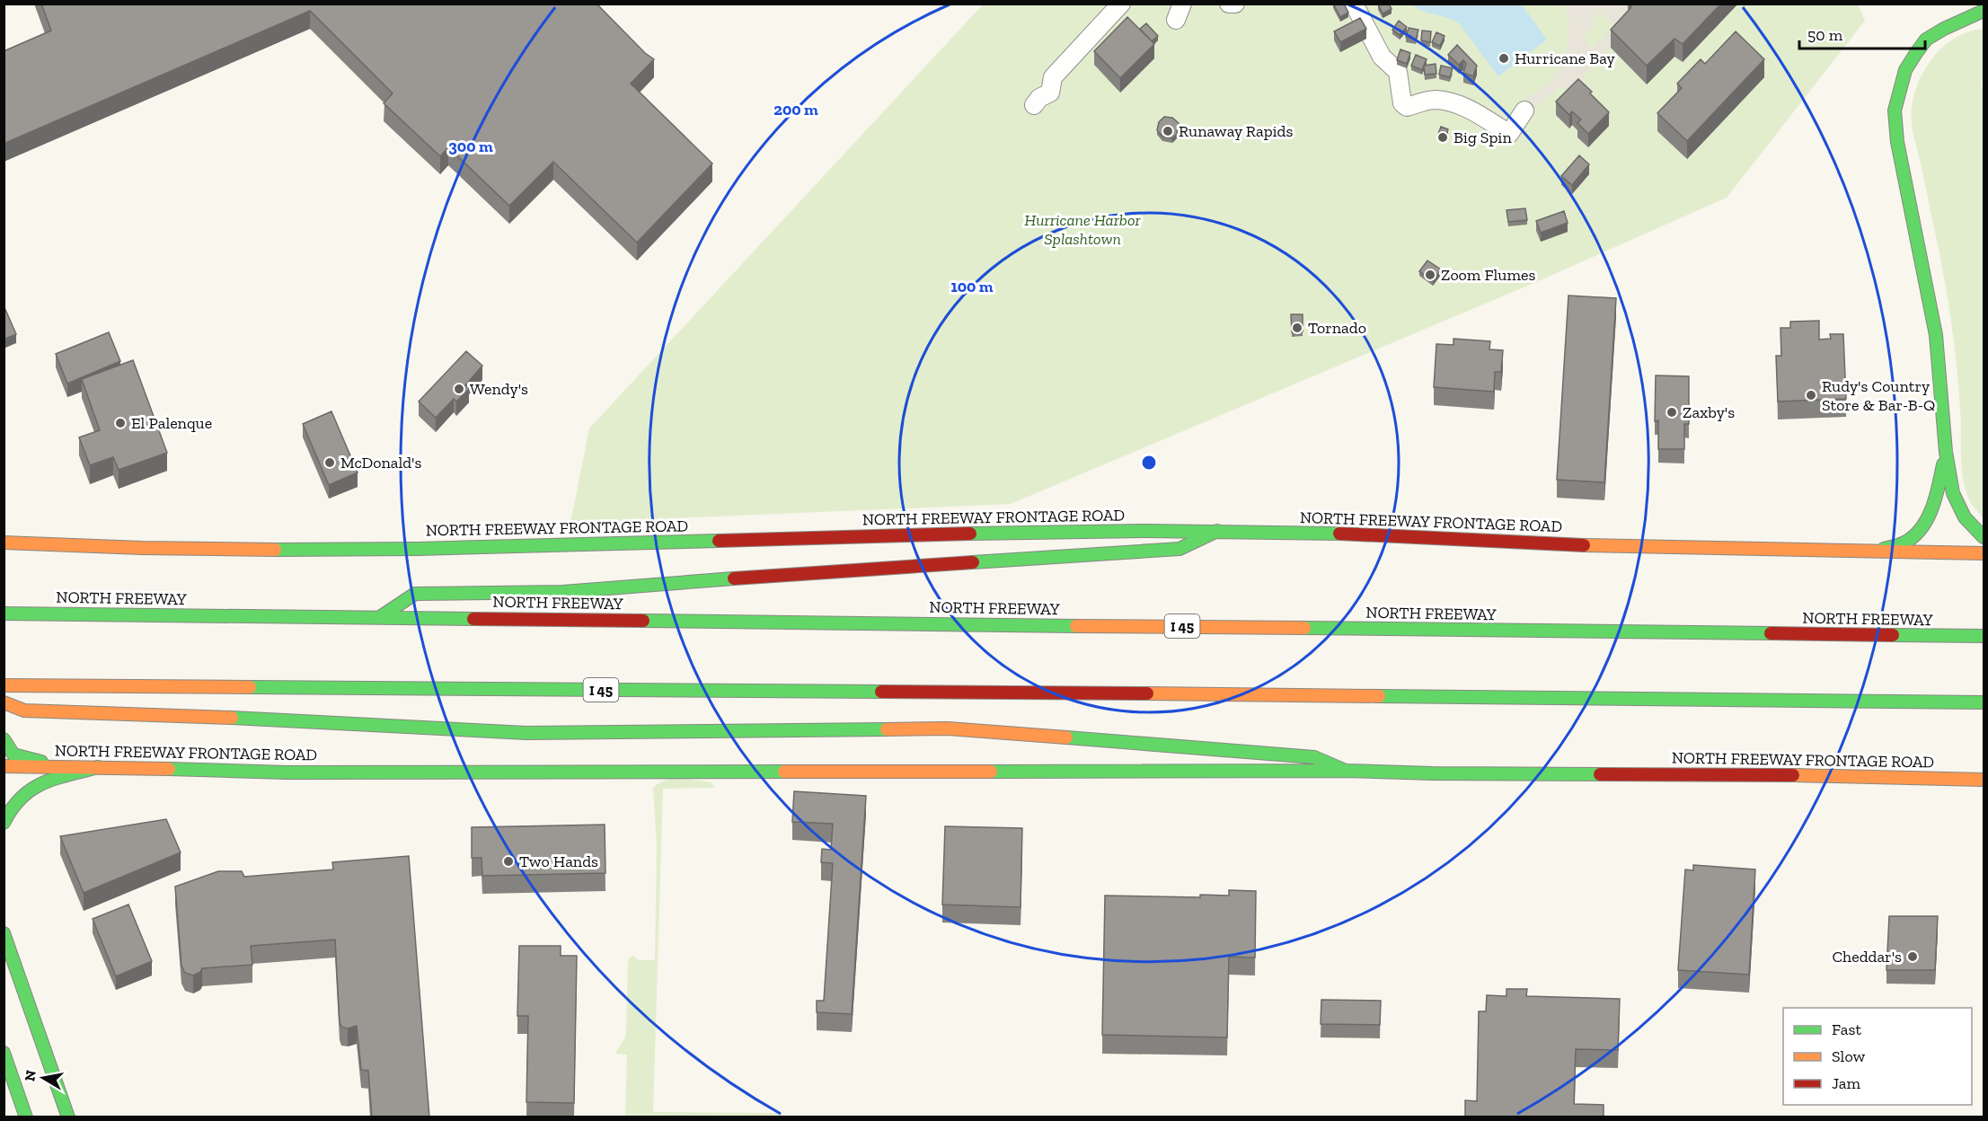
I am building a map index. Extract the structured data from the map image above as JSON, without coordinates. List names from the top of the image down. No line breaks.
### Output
{"streets":{"main road":["NORTH FREEWAY FRONTAGE ROAD","NORTH FREEWAY","I 45"]},"parks":["Hurricane Harbor Splashtown"],"places":["Hurricane Bay","Runaway Rapids","Big Spin","Zoom Flumes","Tornado","Wendy's","Rudy's Country Store & Bar-B-Q","Zaxby's","El Palenque","McDonald's","Two Hands","Cheddar's"],"legend":["Fast","Slow","Jam"],"scale_bar":"50 m","north":"left","rings":["200 m","300 m","100 m"]}
